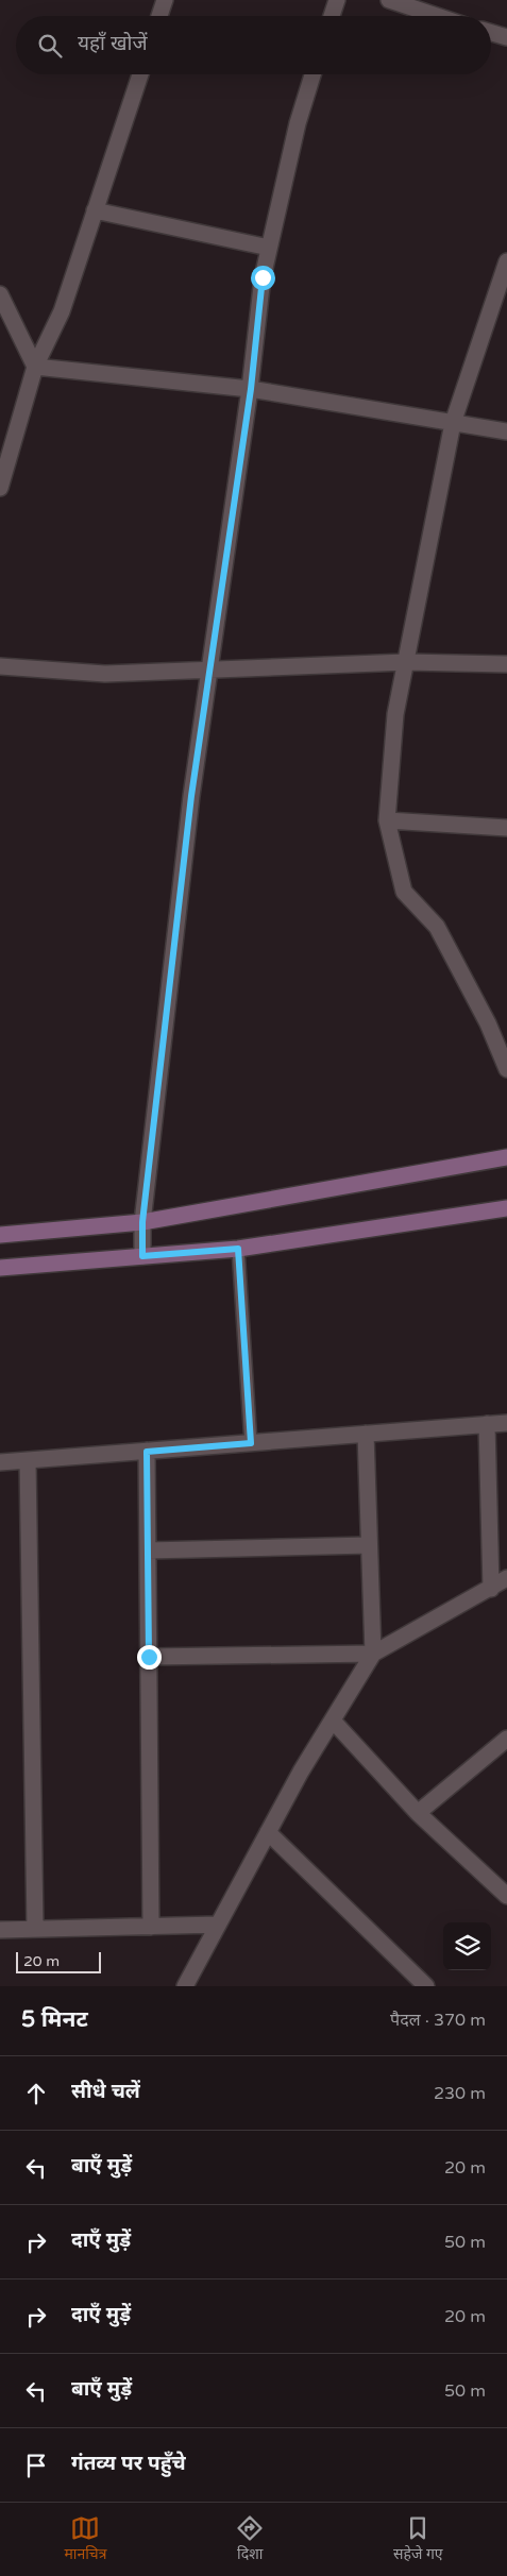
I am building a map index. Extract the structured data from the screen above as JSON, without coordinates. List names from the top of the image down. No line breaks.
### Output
{"scale_bar":"20 m","page":{"search":"यहाँ खोजें","scale":"20 m","heading":["5 मिनट","पैदल · 370 m"],"list":[["सीधे चलें","230 m"],["बाएँ मुड़ें","20 m"],["दाएँ मुड़ें","50 m"],["दाएँ मुड़ें","20 m"],["बाएँ मुड़ें","50 m"],"गंतव्य पर पहुँचे"],"nav":["मानचित्र","दिशा","सहेजे गए"]}}
